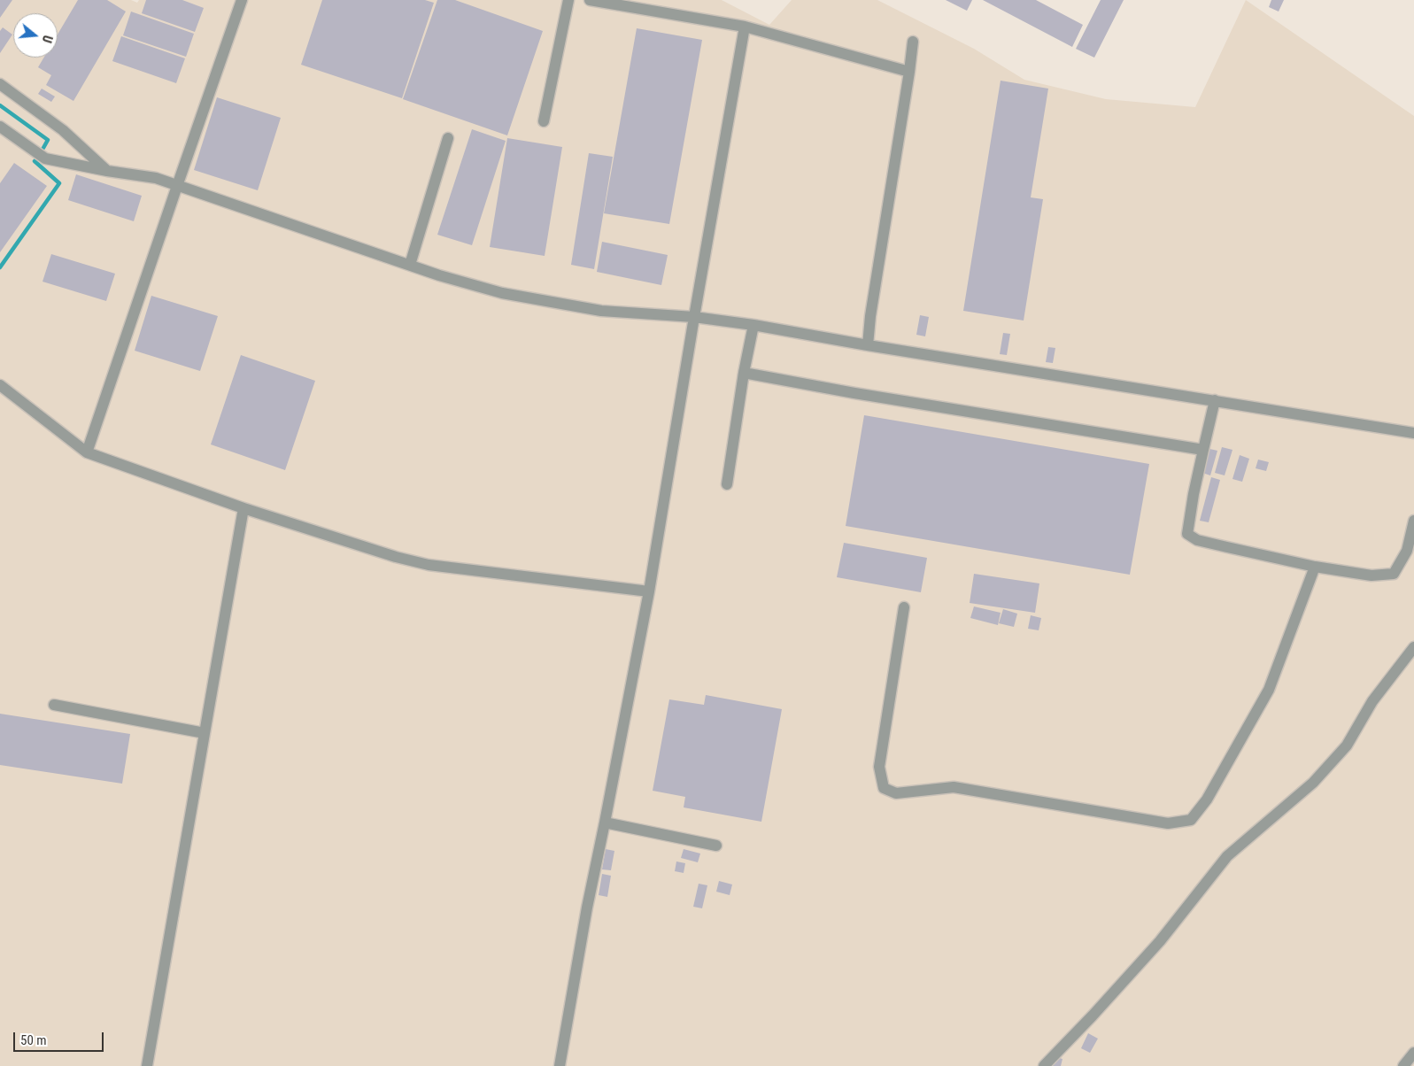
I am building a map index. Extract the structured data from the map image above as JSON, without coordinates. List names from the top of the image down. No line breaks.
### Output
{"scale_bar":"50 m","north":"right"}
